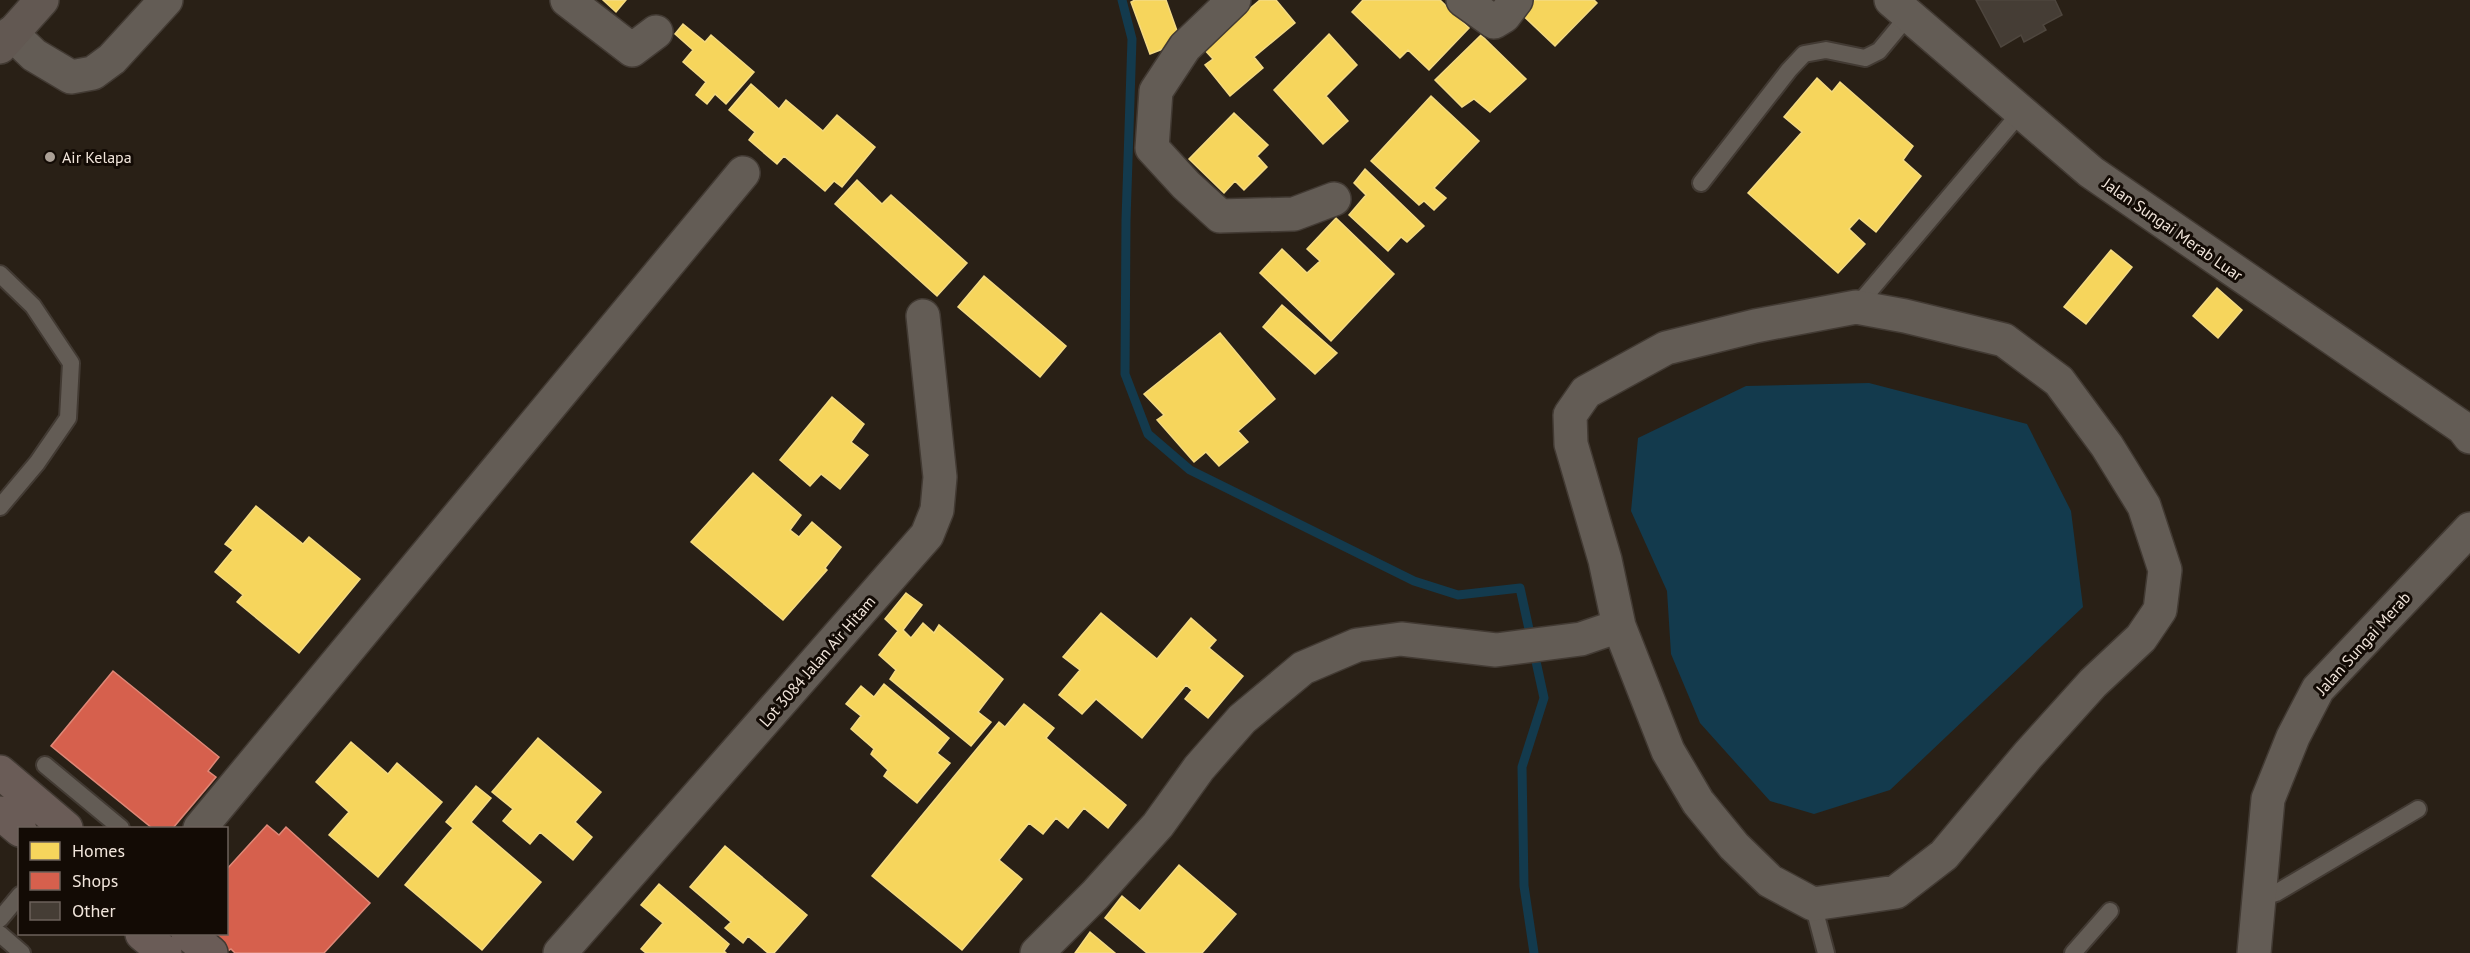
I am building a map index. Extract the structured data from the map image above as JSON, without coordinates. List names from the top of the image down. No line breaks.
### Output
{"streets":{"street":["Jalan Sungai Merab Luar","Jalan Sungai Merab","Lot 3084 Jalan Air Hitam"]},"places":["Air Kelapa"],"legend":["Homes","Shops","Other"]}
